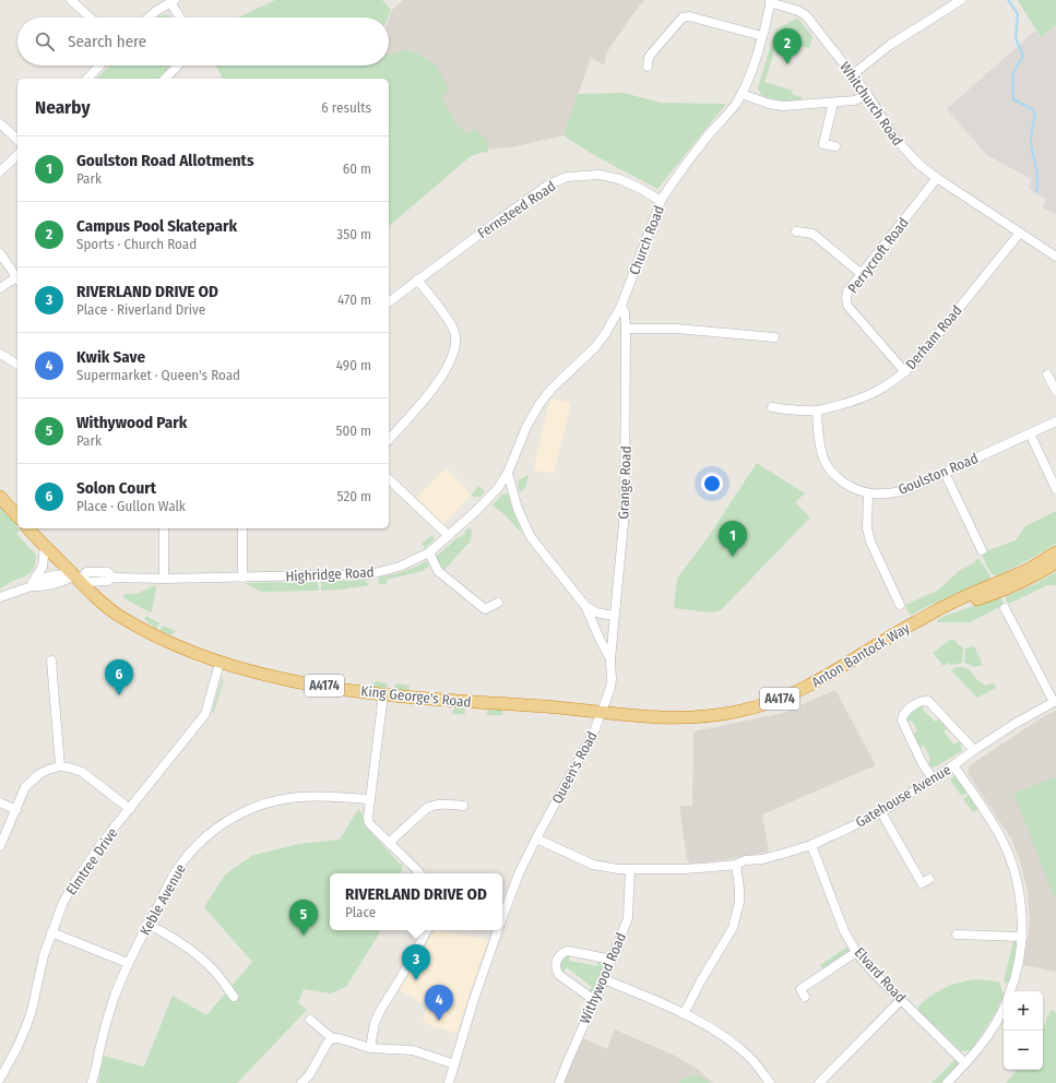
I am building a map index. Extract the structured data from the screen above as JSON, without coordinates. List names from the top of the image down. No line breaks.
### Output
{"streets":{"highway":["Anton Bantock Way","A4174","King George's Road"],"street":["Whitchurch Road","Fernsteed Road","Church Road","Perrycroft Road","Derham Road","Goulston Road","Grange Road","Highridge Road","Queen's Road","Gatehouse Avenue","Elmtree Drive","Keble Avenue","Elvard Road","Withywood Road"]},"crossings":[["Whitchurch Road","Church Road"],["Whitchurch Road","Perrycroft Road"],["Whitchurch Road","Derham Road"],["Fernsteed Road","Church Road"],["Church Road","Grange Road"],["Church Road","Highridge Road"],["Church Road","Queen's Road"],["Perrycroft Road","Derham Road"],["Derham Road","Goulston Road"],["Grange Road","Queen's Road"],["Highridge Road","A4174"],["Highridge Road","King George's Road"],["Highridge Road","Queen's Road"],["Anton Bantock Way","King George's Road"],["Anton Bantock Way","Queen's Road"],["A4174","King George's Road"],["King George's Road","Queen's Road"],["King George's Road","Elmtree Drive"],["Queen's Road","Gatehouse Avenue"],["Gatehouse Avenue","Elvard Road"],["Gatehouse Avenue","Withywood Road"]],"page":{"search":"Search here","pins":["2","1","6","5","3","4"],"heading":["Nearby","6 results"],"list":[{"mark":"1","name":"Goulston Road Allotments","note":"Park","value":"60 m"},{"mark":"2","name":"Campus Pool Skatepark","note":"Sports · Church Road","value":"350 m"},{"mark":"3","name":"RIVERLAND DRIVE OD","note":"Place · Riverland Drive","value":"470 m"},{"mark":"4","name":"Kwik Save","note":"Supermarket · Queen's Road","value":"490 m"},{"mark":"5","name":"Withywood Park","note":"Park","value":"500 m"},{"mark":"6","name":"Solon Court","note":"Place · Gullon Walk","value":"520 m"}],"popup":["RIVERLAND DRIVE OD","Place"],"map_buttons":["+","−"]}}
